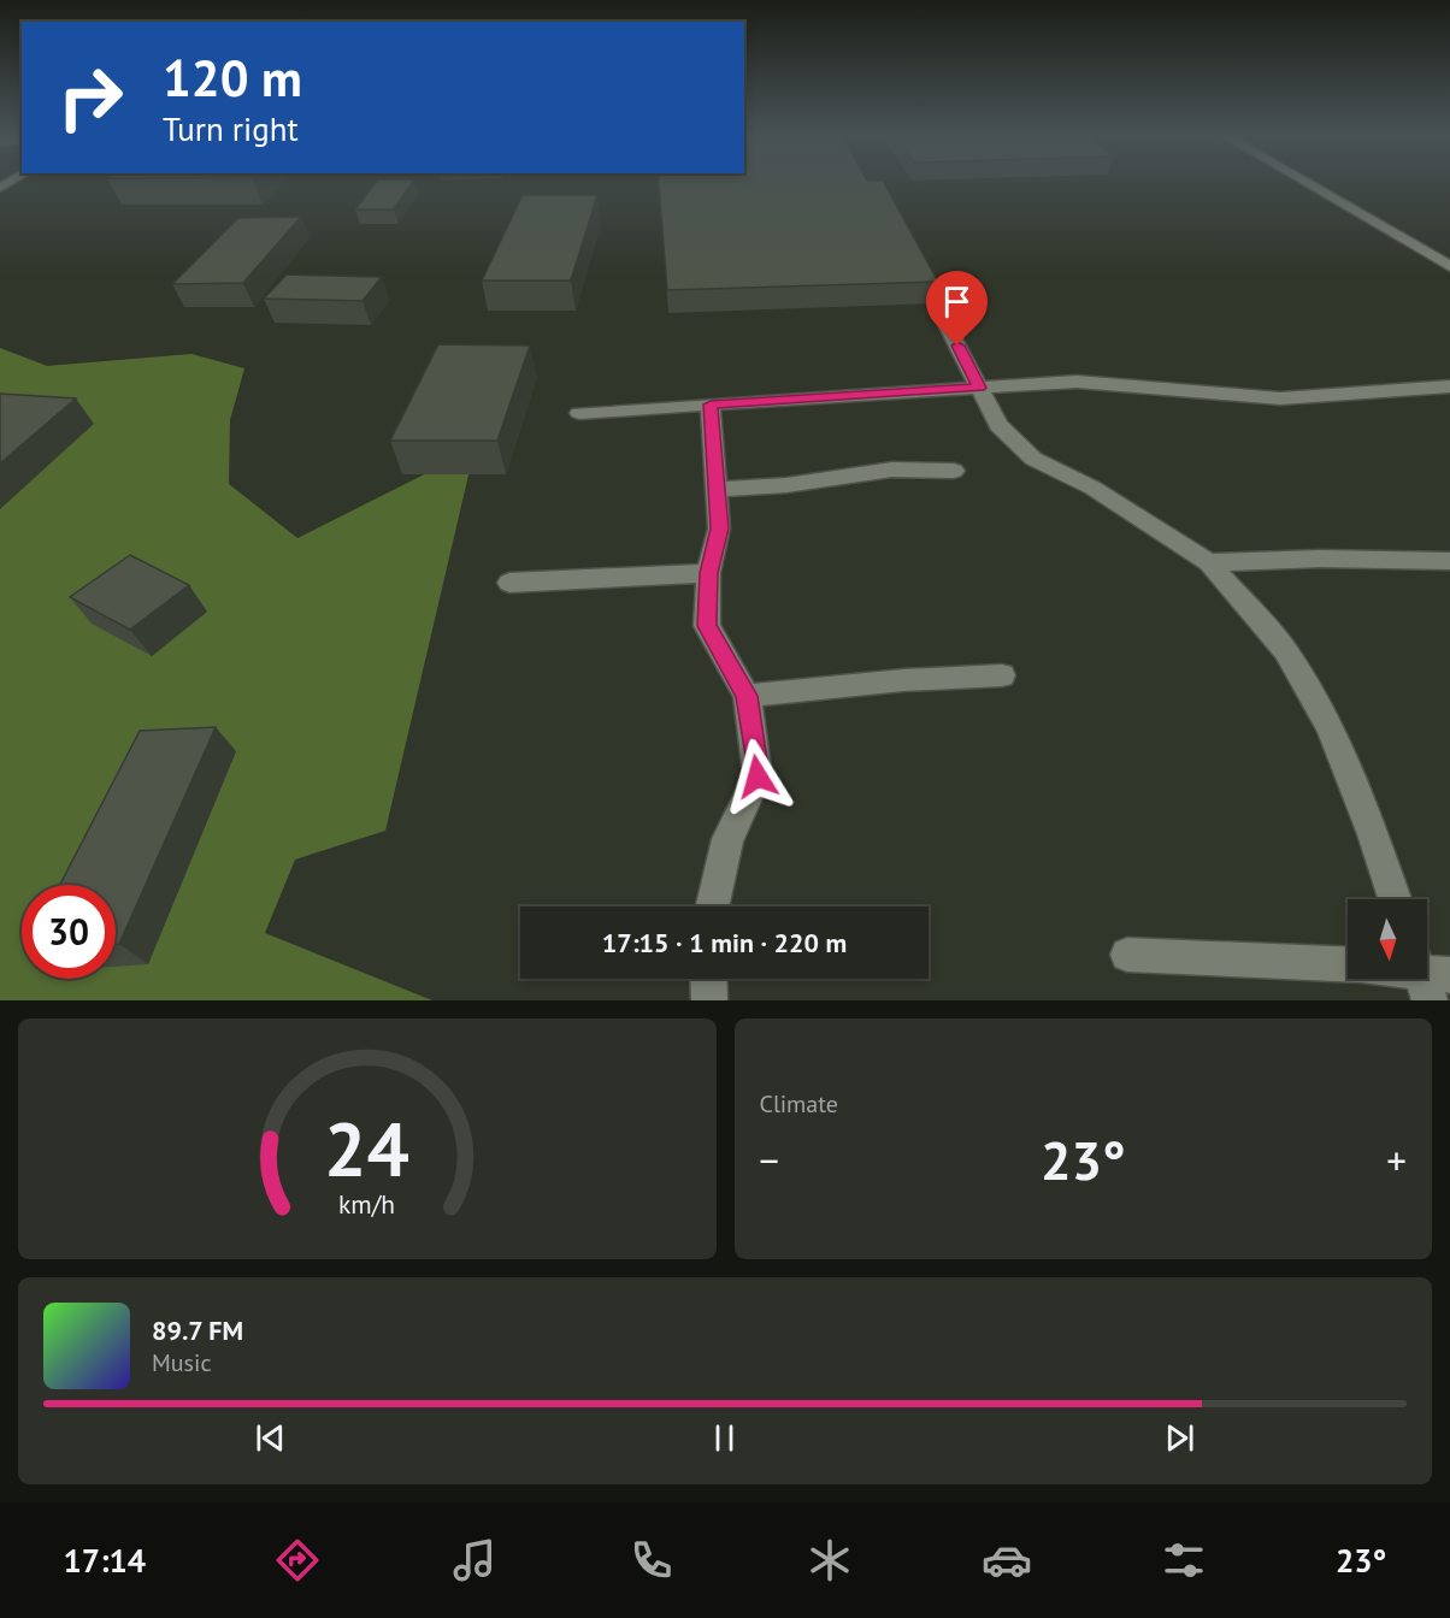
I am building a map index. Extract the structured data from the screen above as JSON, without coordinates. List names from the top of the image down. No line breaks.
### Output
{"north":"bottom","page":{"turn":["120 m","Turn right"],"limit":"30","trip":"17:15 · 1 min · 220 m","tile":"Climate","heat":["−","23°","+"],"song":["89.7 FM","Music"],"tabs":["17:14","23°"],"gauge":["24","km/h"]}}
